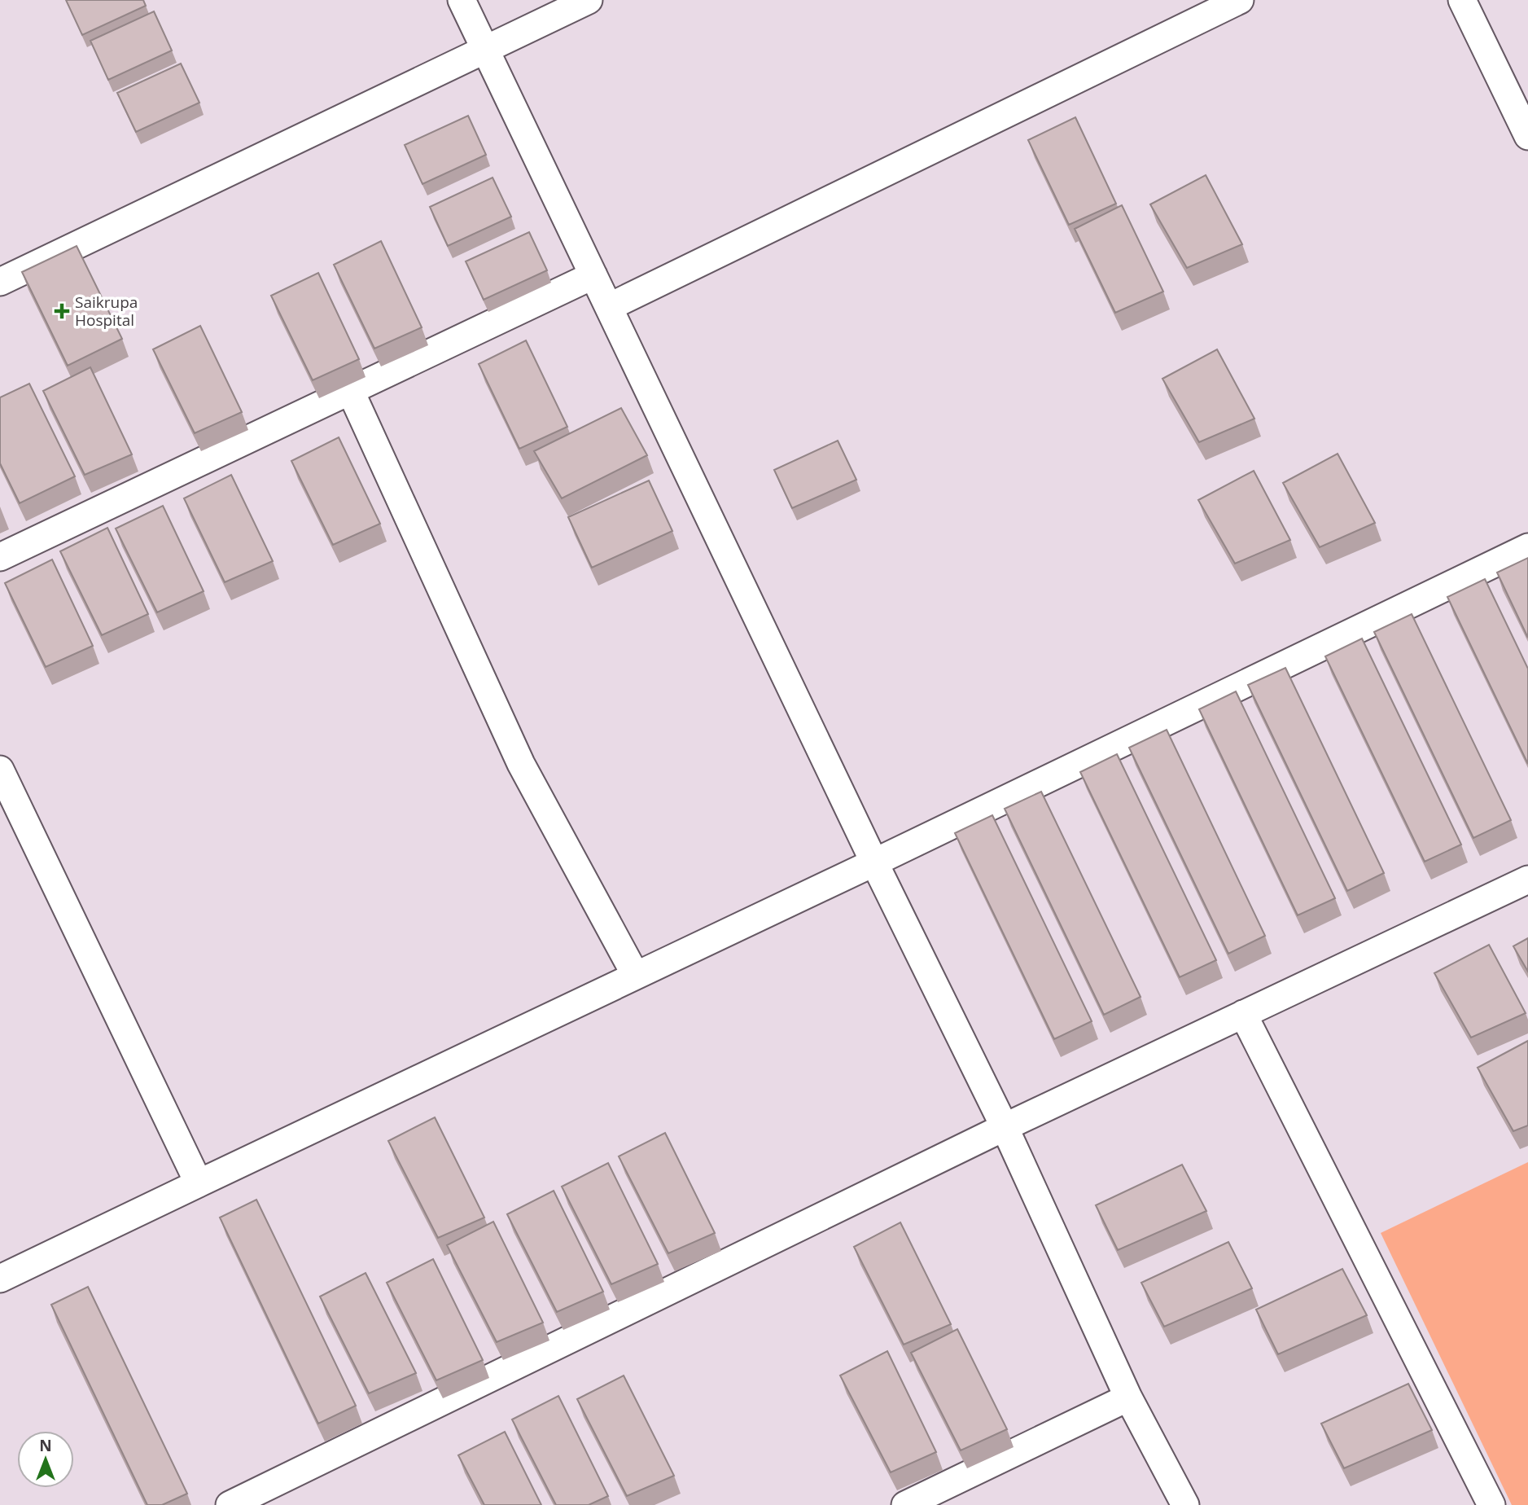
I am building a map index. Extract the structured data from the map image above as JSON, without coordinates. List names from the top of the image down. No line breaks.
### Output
{"places":{"health":["Saikrupa Hospital"]},"north":"top"}
